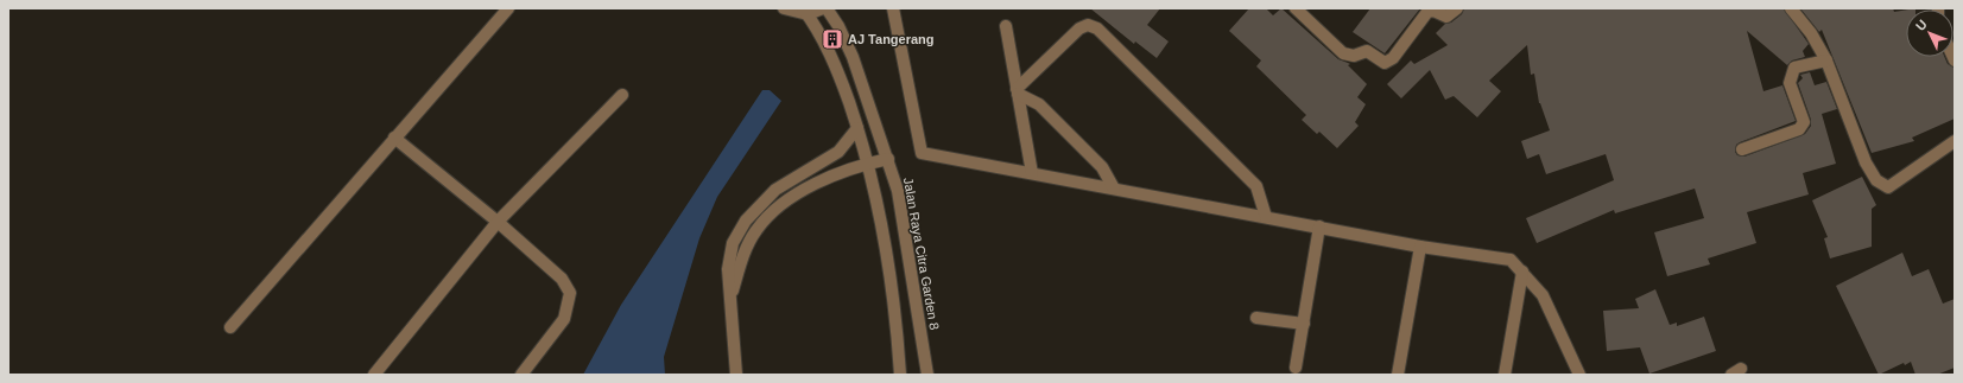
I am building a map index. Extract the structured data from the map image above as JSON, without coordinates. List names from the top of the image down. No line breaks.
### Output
{"streets":{"street":["Jalan Raya Citra Garden 8"]},"places":{"building":["AJ Tangerang"]},"north":"top left"}
